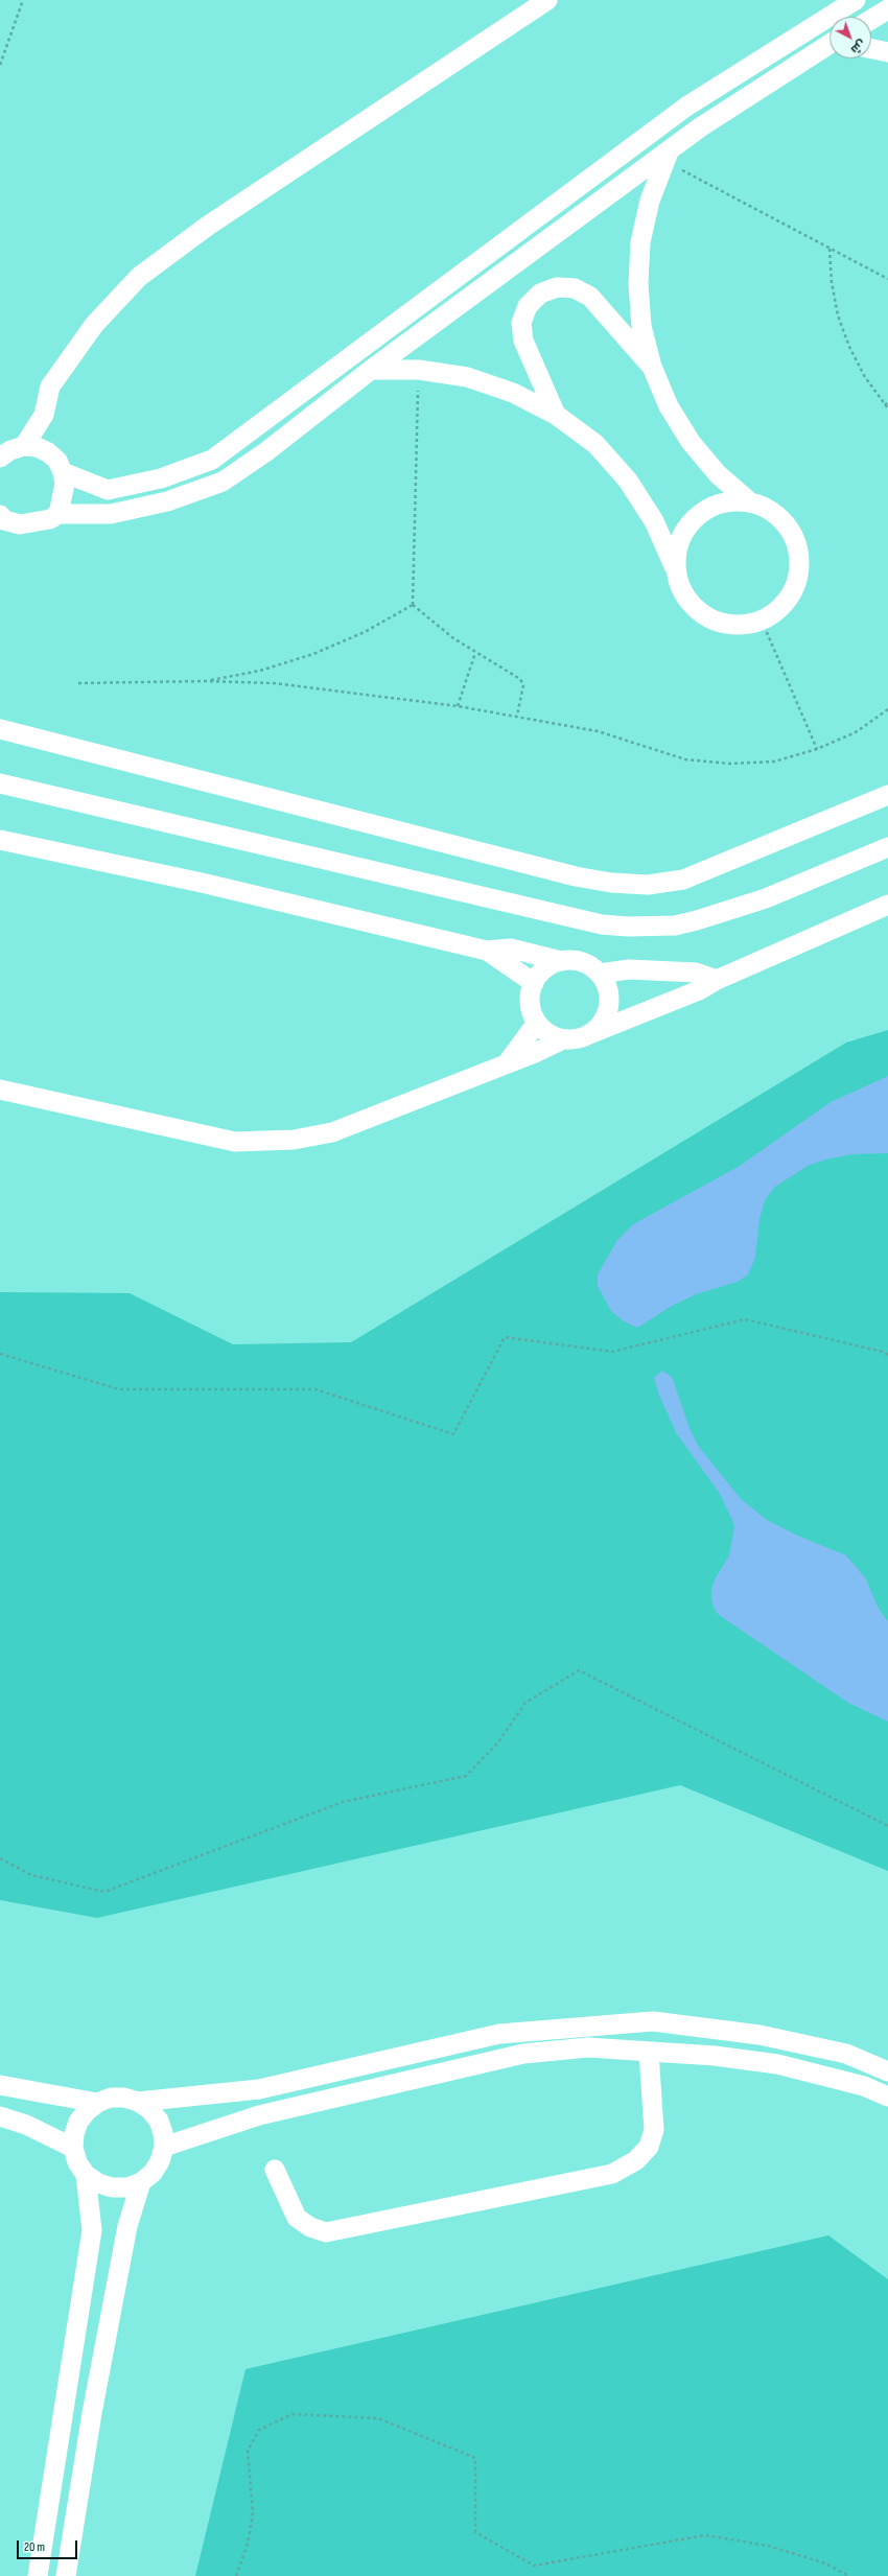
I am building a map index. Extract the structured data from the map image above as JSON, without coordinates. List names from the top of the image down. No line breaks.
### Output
{"scale_bar":"20 m","north":"bottom right"}
